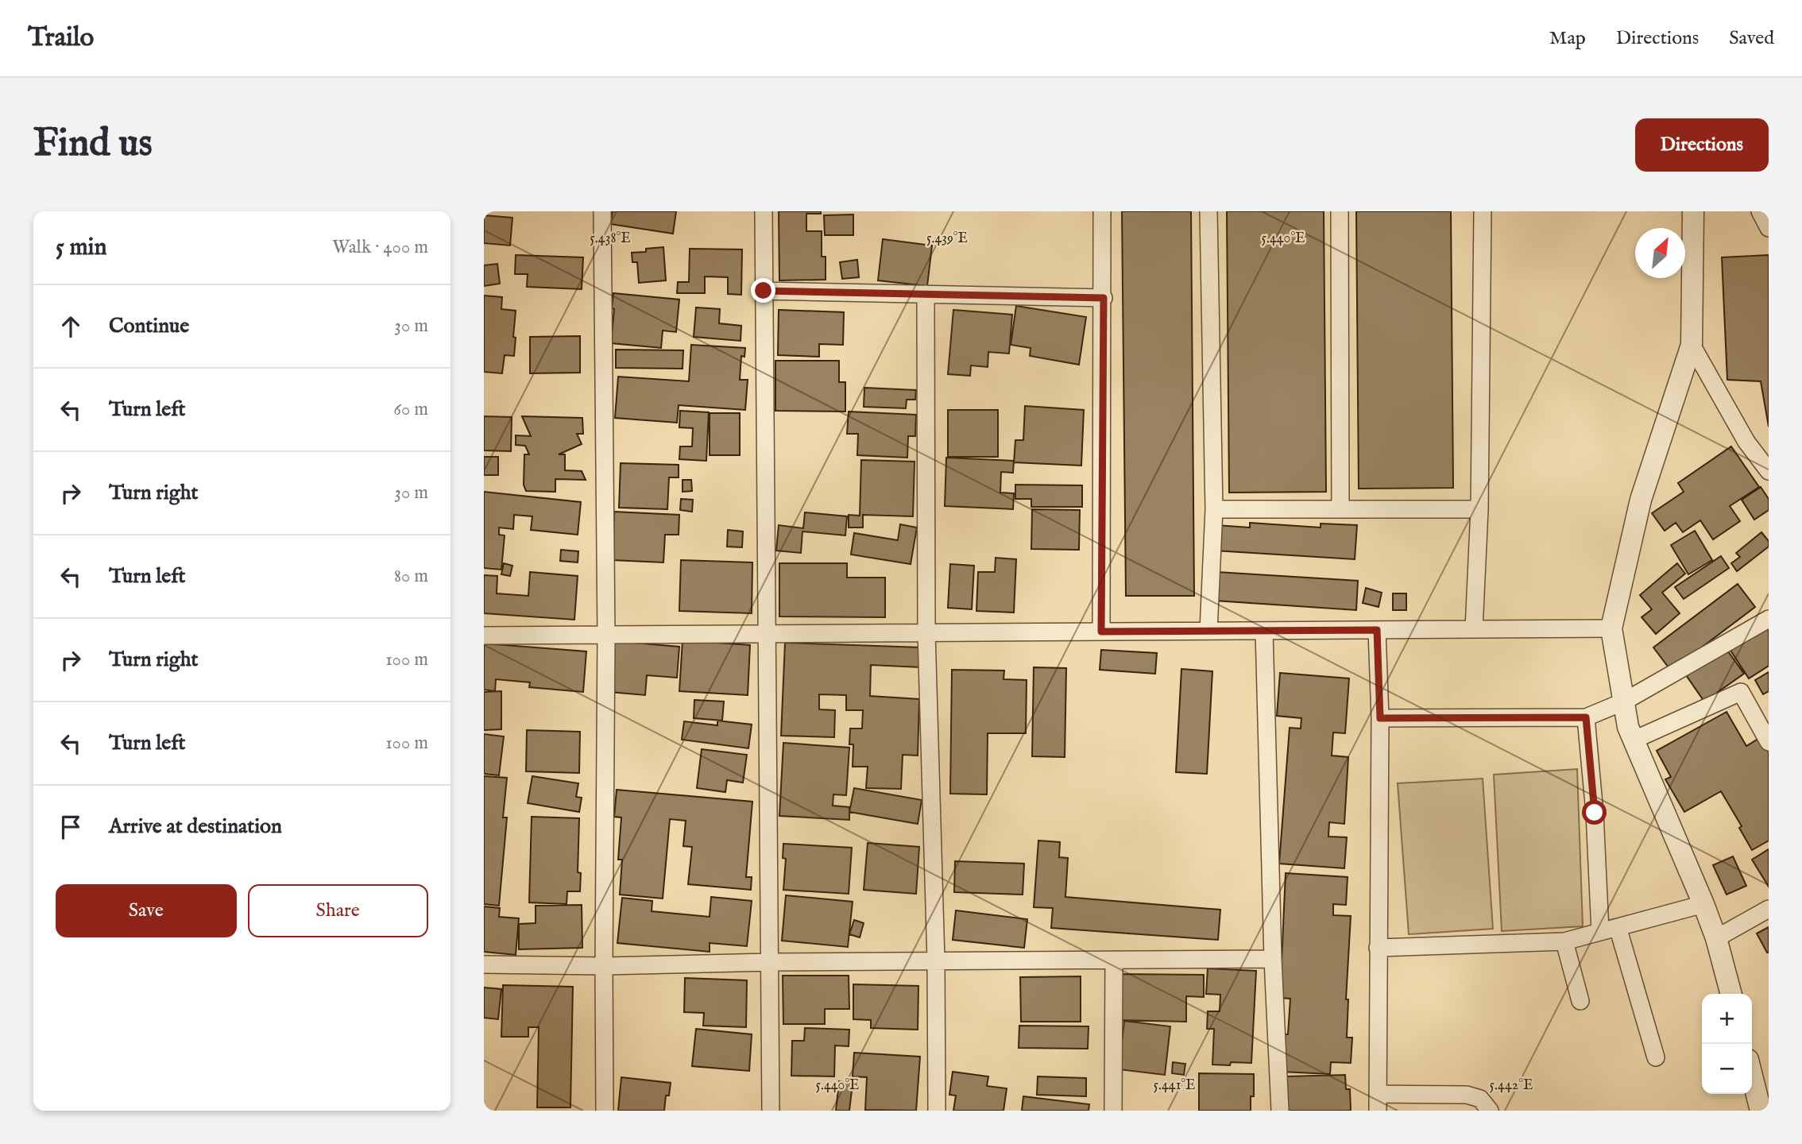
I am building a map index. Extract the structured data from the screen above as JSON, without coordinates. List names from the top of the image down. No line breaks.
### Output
{"north":"top right","page":{"header":"Trailo","nav":["Map","Directions","Saved"],"buttons":["Directions",["Save","Share"]],"title":"Find us","heading":["5 min","Walk · 400 m"],"list":[["Continue","30 m"],["Turn left","60 m"],["Turn right","30 m"],["Turn left","80 m"],["Turn right","100 m"],["Turn left","100 m"],"Arrive at destination"],"map_buttons":["+","−"]},"coordinates":["5.438°E","5.439°E","5.440°E","5.441°E","5.442°E"]}
